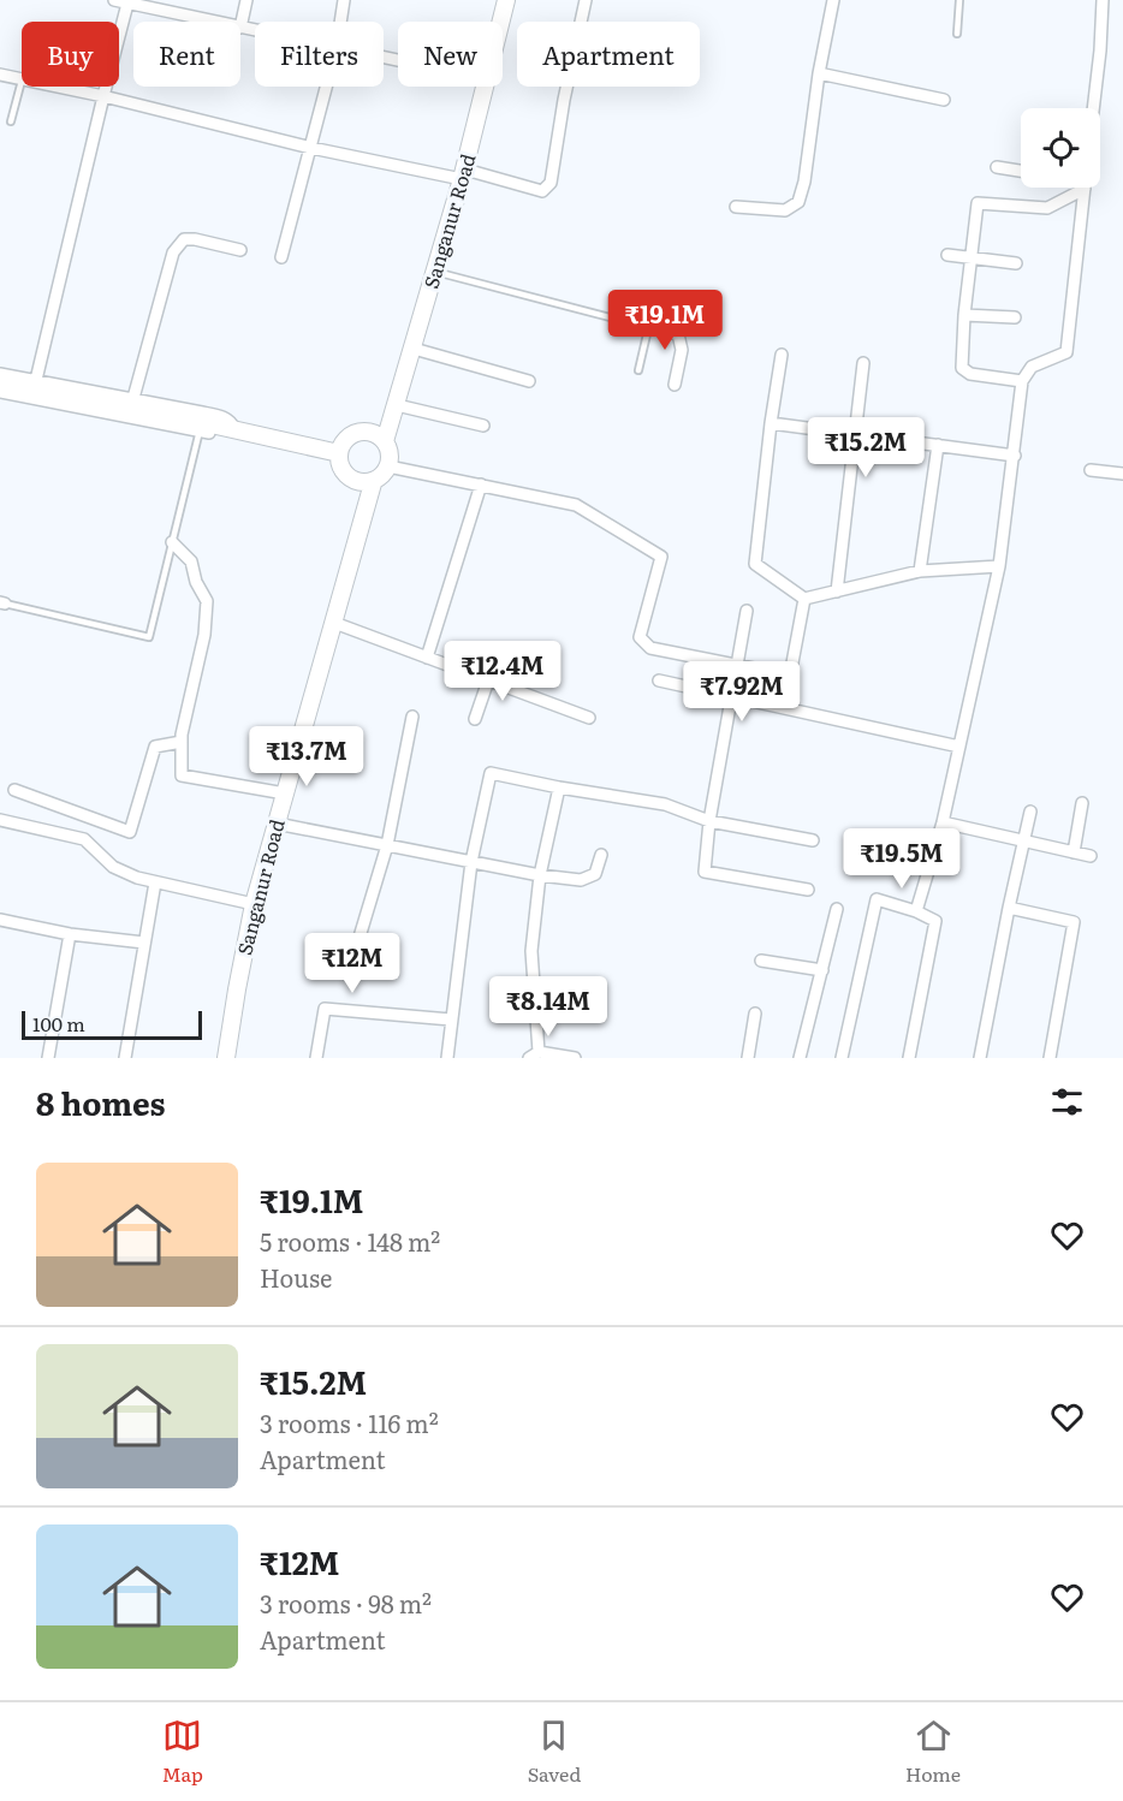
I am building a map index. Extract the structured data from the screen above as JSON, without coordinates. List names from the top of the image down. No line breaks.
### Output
{"streets":{"main road":["Sanganur Road"]},"scale_bar":"100 m","page":{"chip":["Buy","Rent","Filters","New","Apartment"],"price":["₹19.1M","₹15.2M","₹12.4M","₹7.92M","₹13.7M","₹19.5M","₹12M","₹8.14M"],"scale":"100 m","heading":"8 homes","list":[{"name":"₹19.1M","note":"5 rooms · 148 m² · House"},{"name":"₹15.2M","note":"3 rooms · 116 m² · Apartment"},{"name":"₹12M","note":"3 rooms · 98 m² · Apartment"}],"tabs":["Map","Saved","Home"]}}
